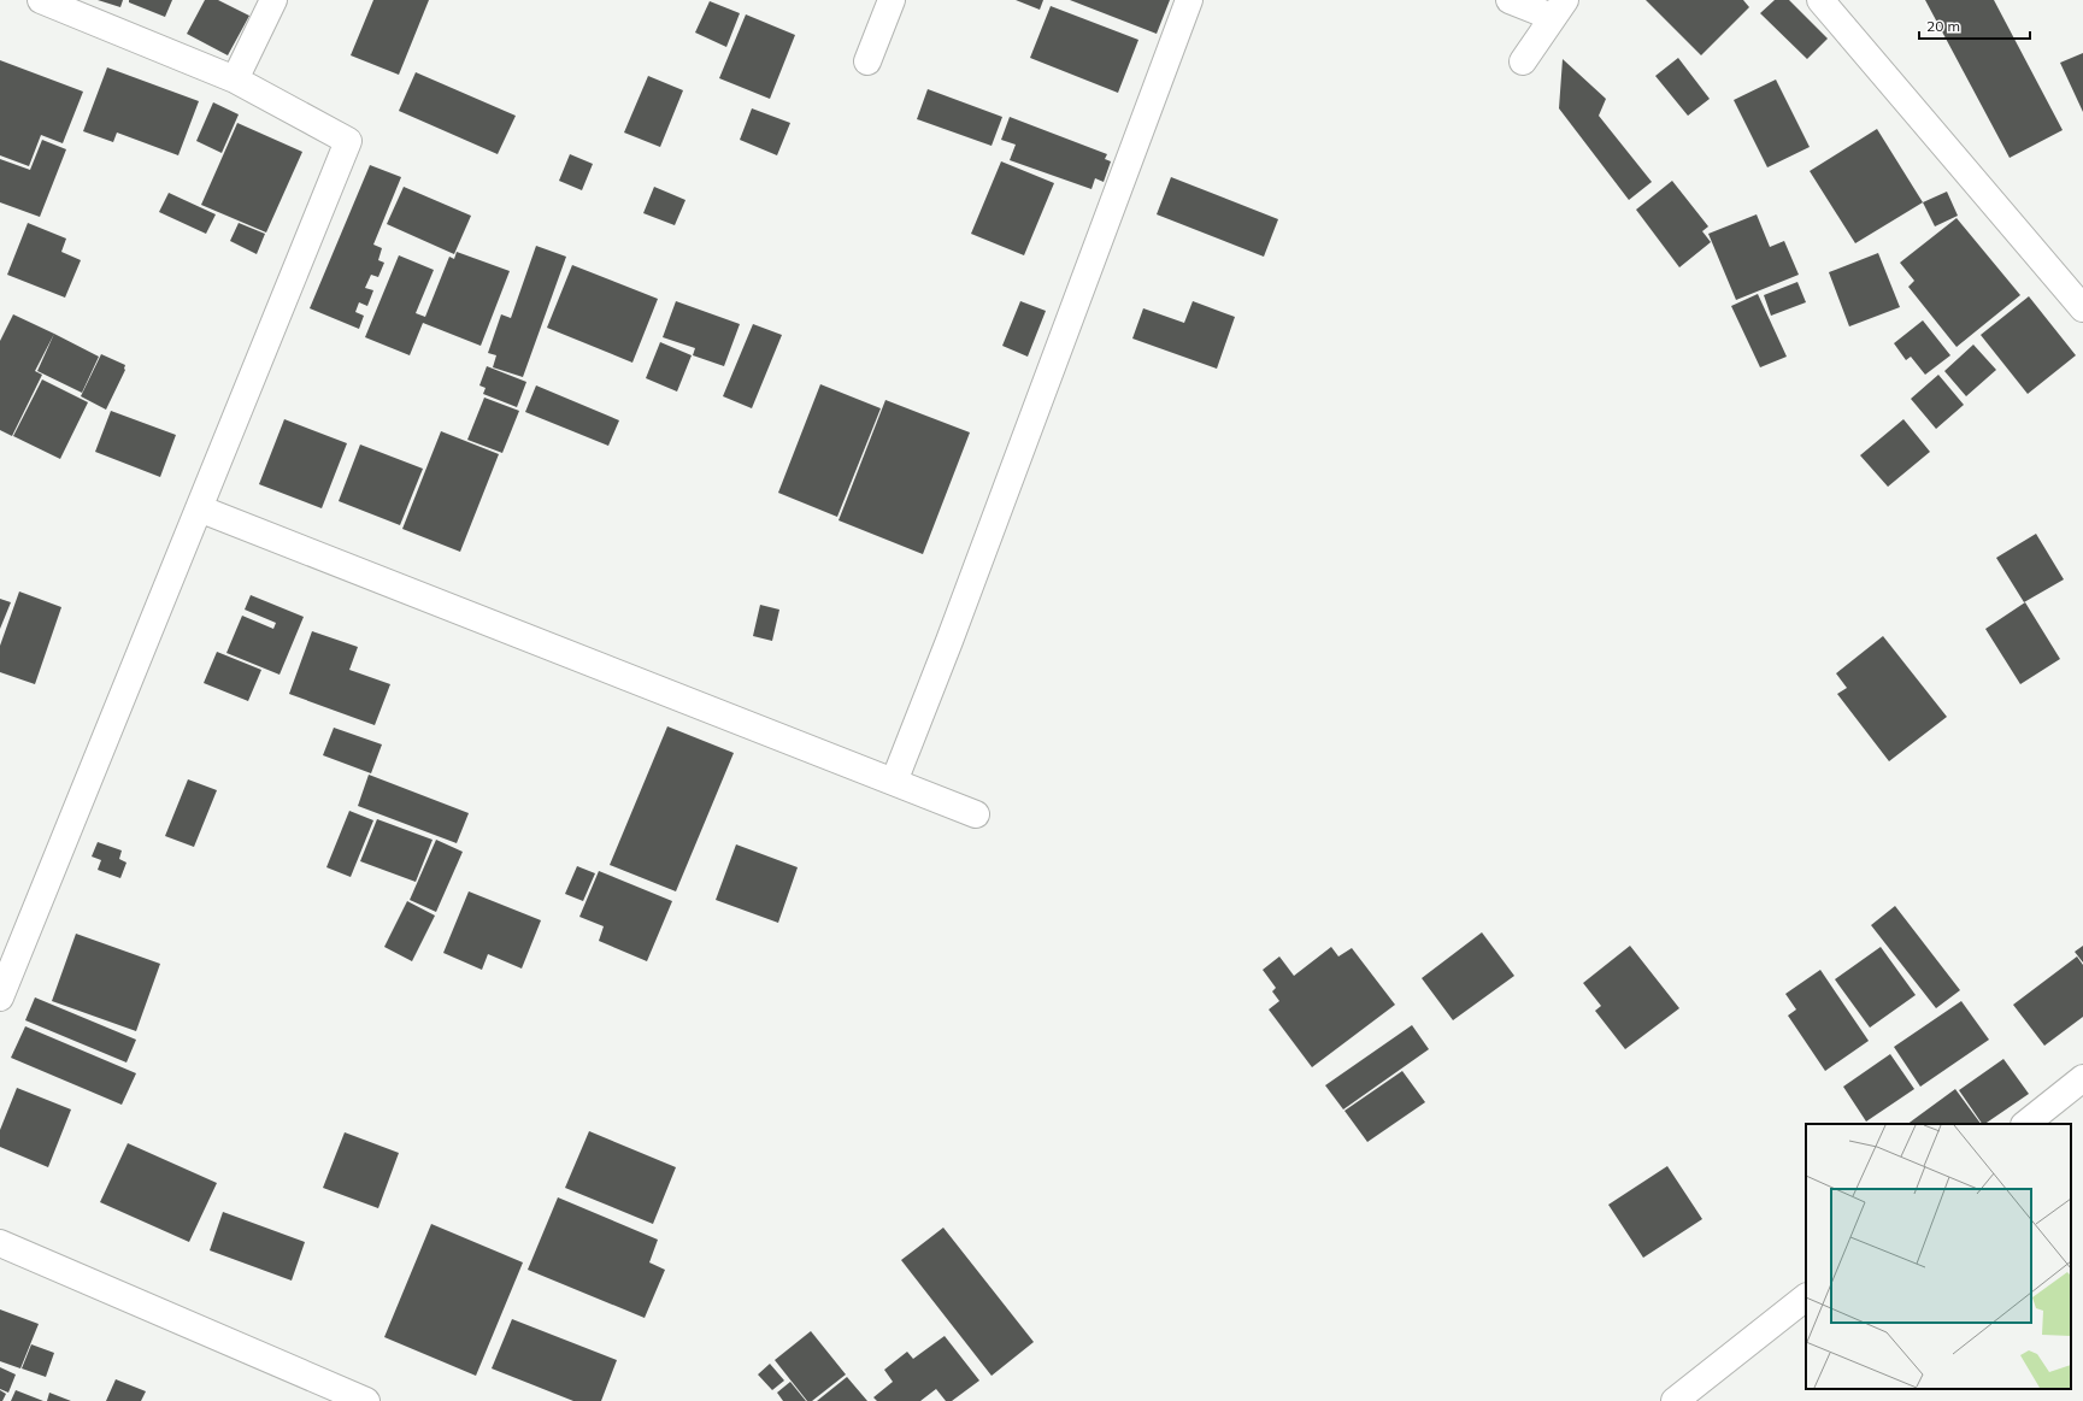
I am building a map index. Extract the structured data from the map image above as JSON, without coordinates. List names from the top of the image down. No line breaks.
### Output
{"scale_bar":"20 m"}
